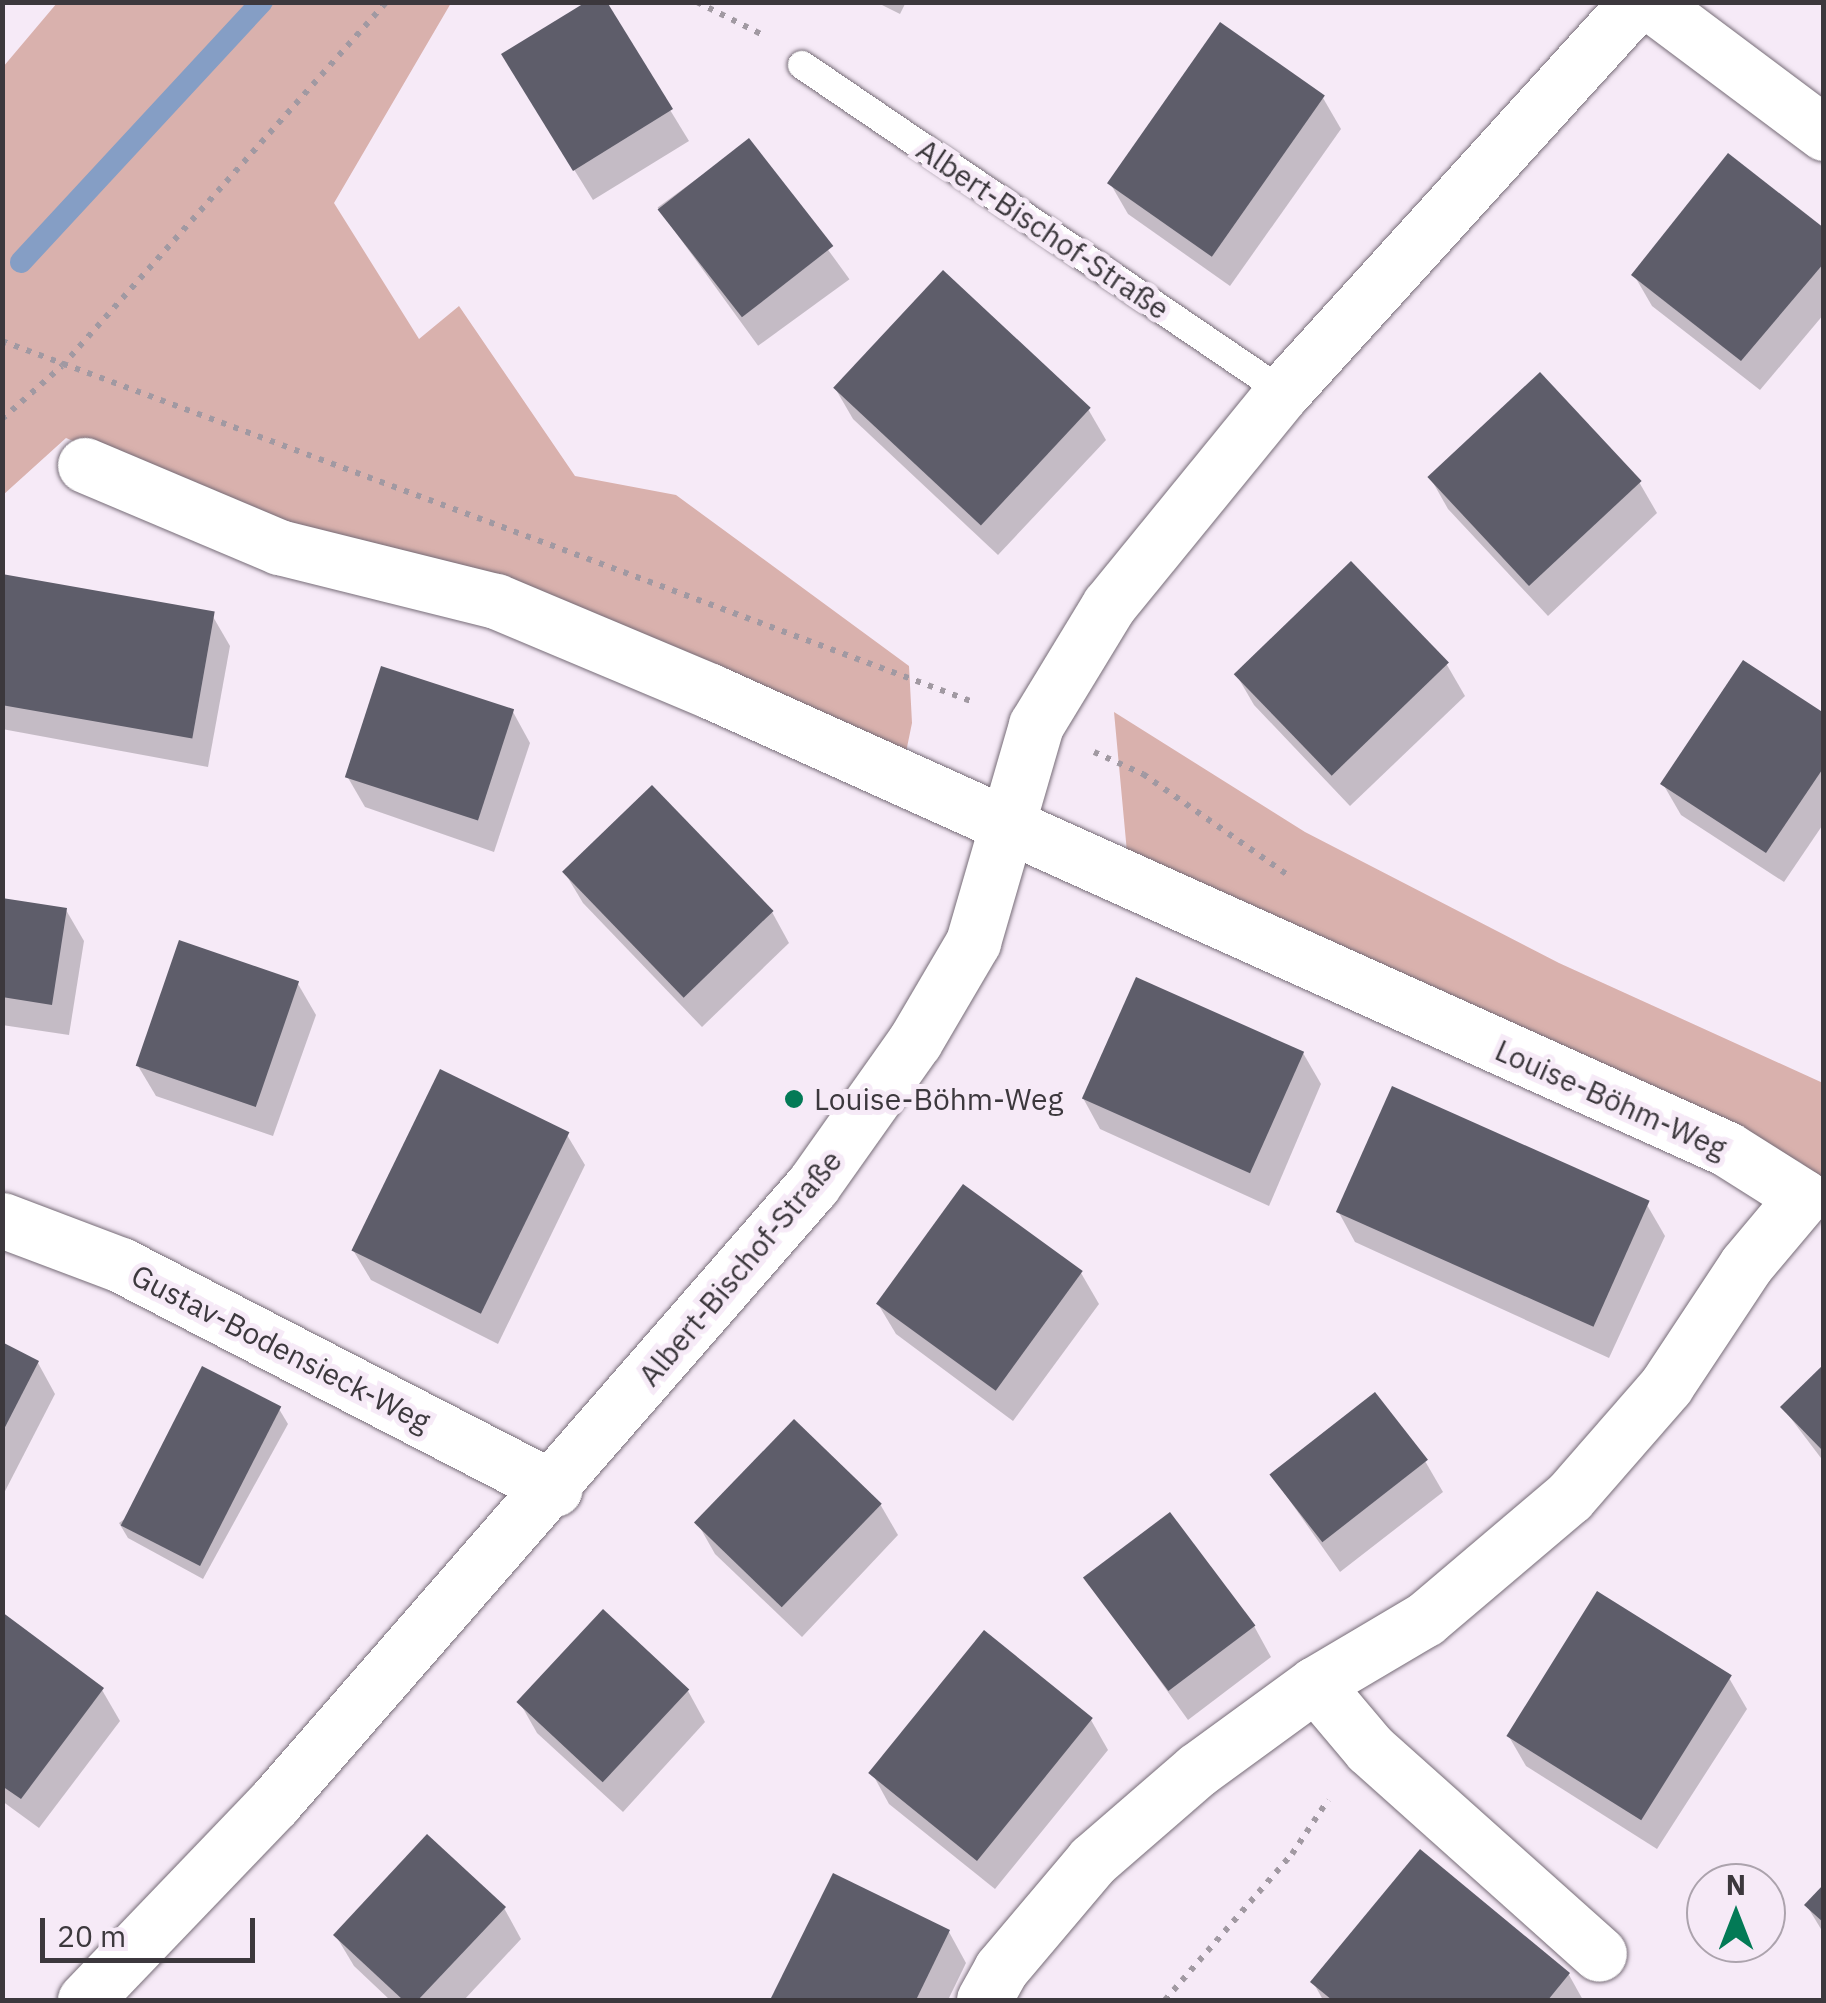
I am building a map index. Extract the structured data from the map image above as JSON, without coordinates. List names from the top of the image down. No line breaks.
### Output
{"streets":{"street":["Albert-Bischof-Straße","Louise-Böhm-Weg","Gustav-Bodensieck-Weg"]},"crossings":[["Albert-Bischof-Straße","Louise-Böhm-Weg"],["Albert-Bischof-Straße","Gustav-Bodensieck-Weg"]],"places":["Louise-Böhm-Weg"],"scale_bar":"20 m","north":"top"}
